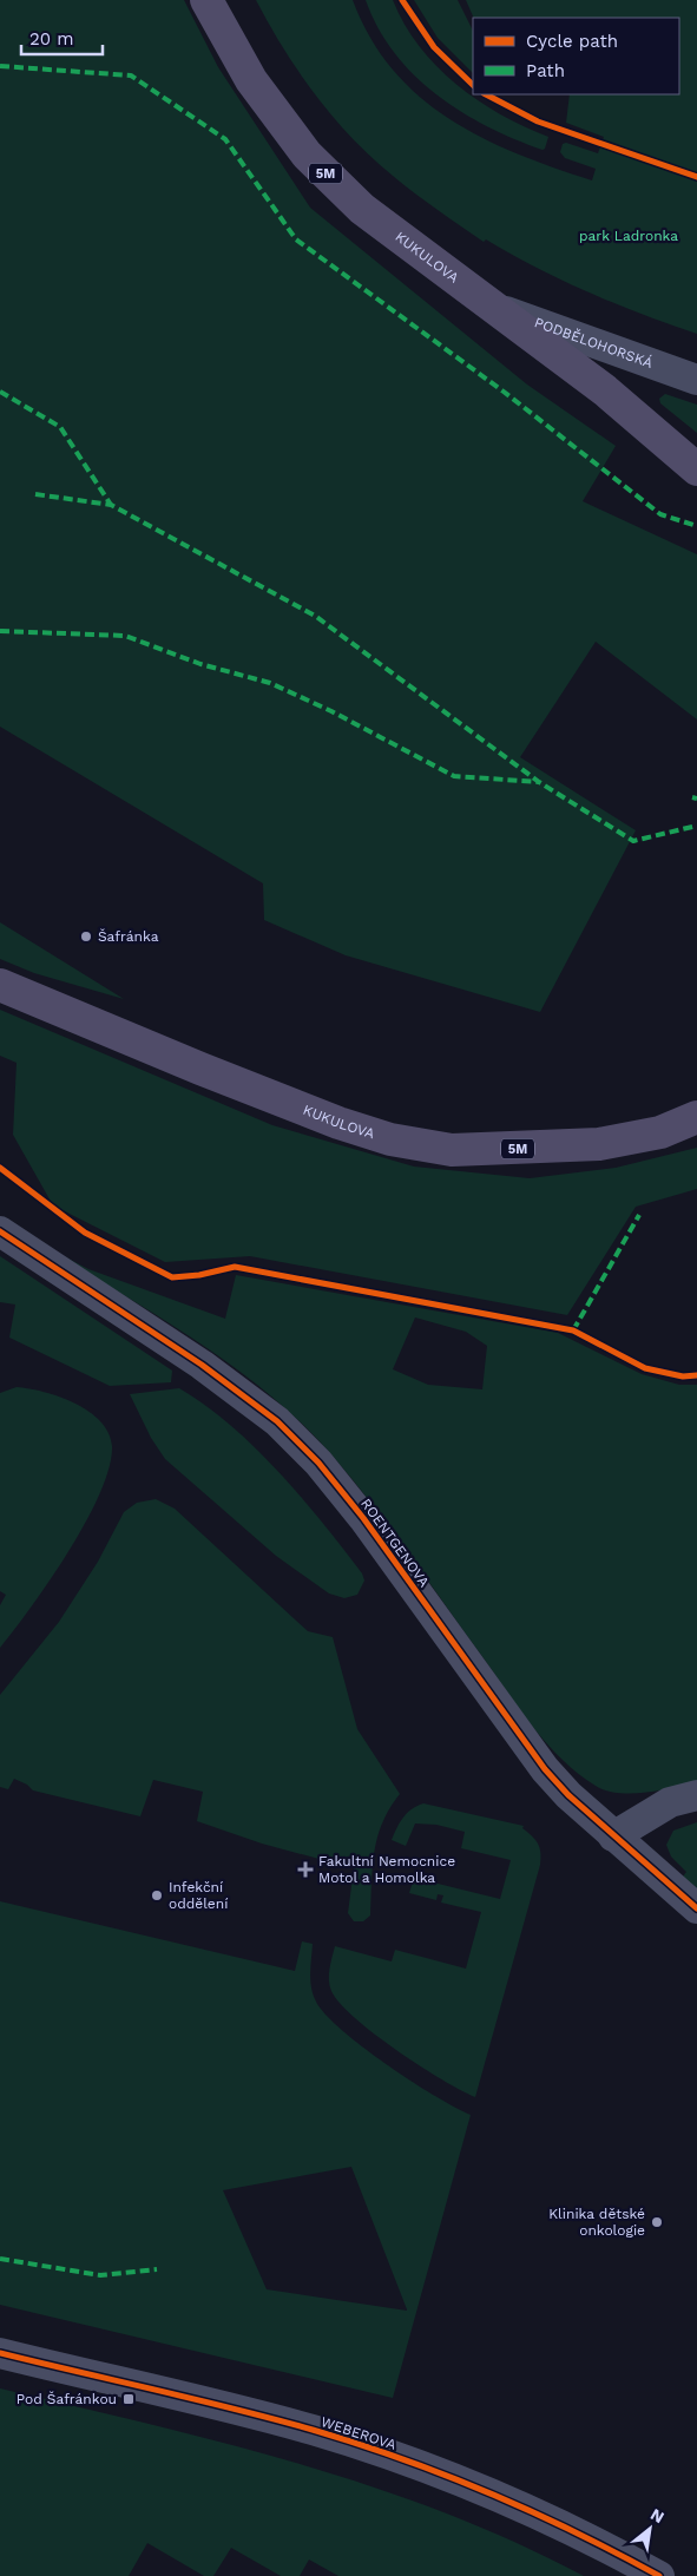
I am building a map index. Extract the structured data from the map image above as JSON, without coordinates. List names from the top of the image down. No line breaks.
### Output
{"streets":{"main road":["5M","KUKULOVA"],"street":["PODBĚLOHORSKÁ","ROENTGENOVA","WEBEROVA"]},"crossings":[["KUKULOVA","PODBĚLOHORSKÁ"]],"parks":["park Ladronka"],"places":{"other":["Šafránka","Infekční oddělení","Klinika dětské onkologie"],"health":["Fakultní Nemocnice Motol a Homolka"],"transit":["Pod Šafránkou"]},"legend":["Cycle path","Path"],"scale_bar":"20 m","north":"top right"}
